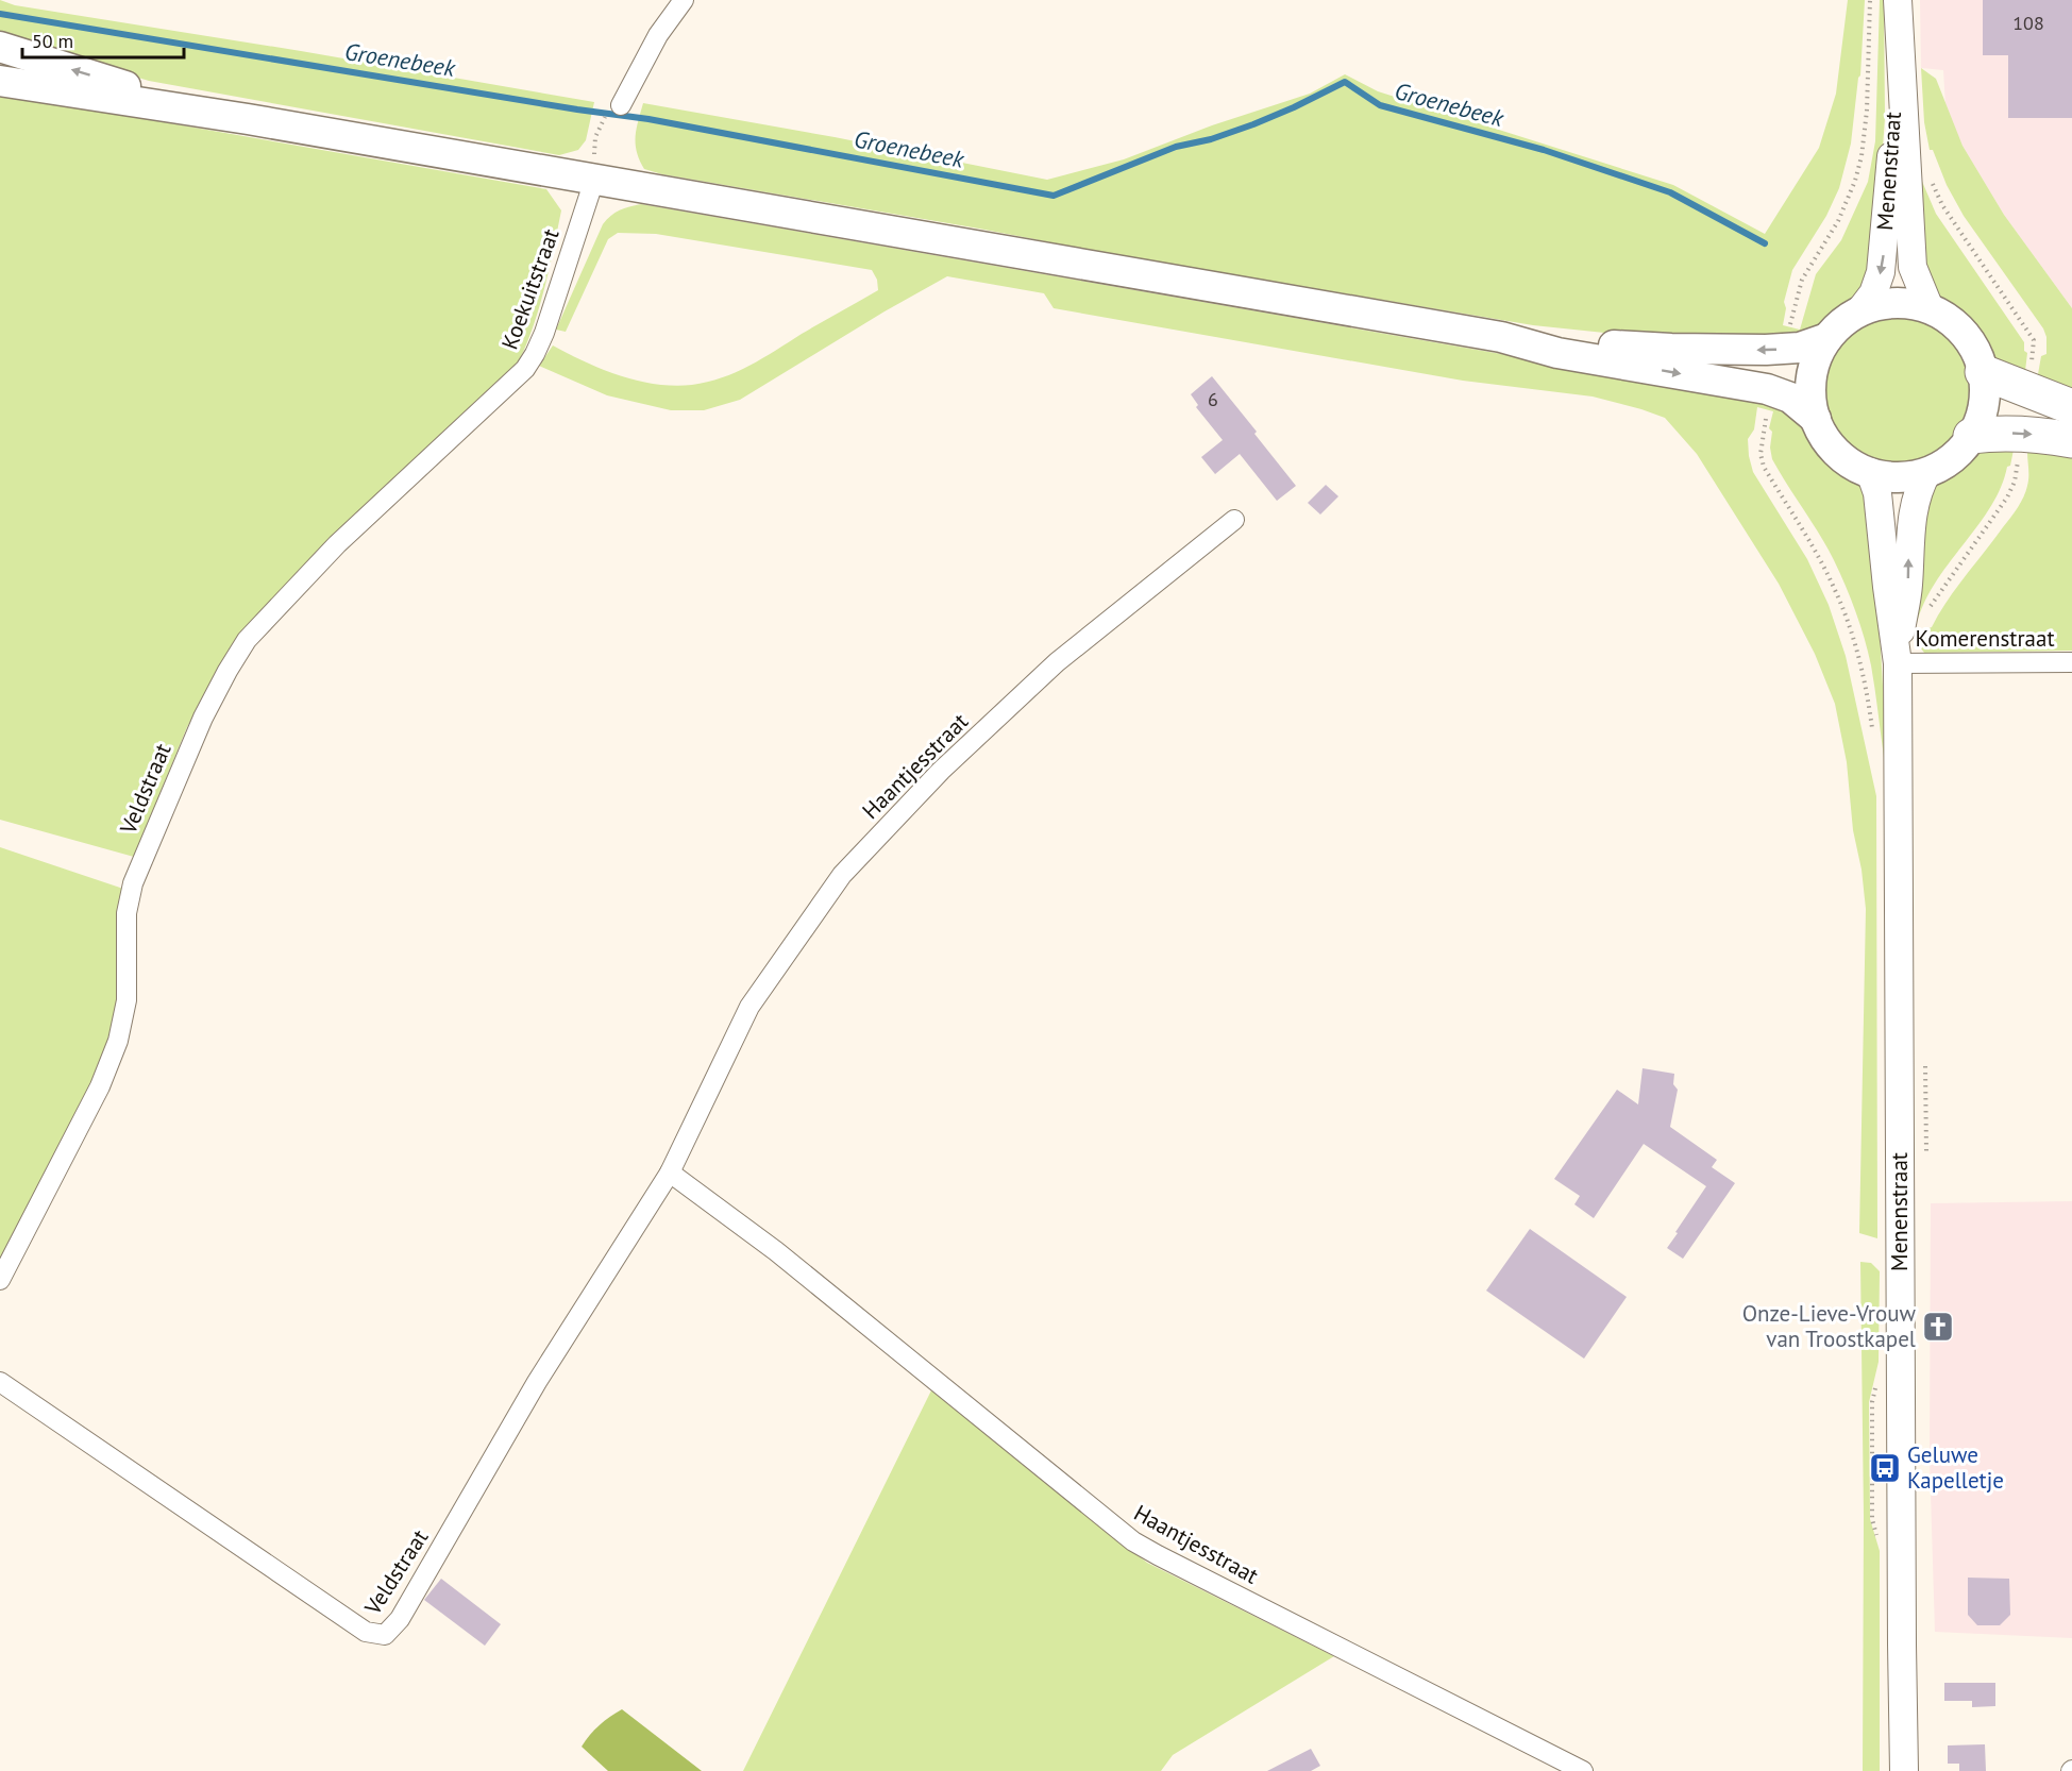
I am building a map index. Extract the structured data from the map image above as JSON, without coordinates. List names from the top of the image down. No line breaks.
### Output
{"streets":{"street":["Menenstraat","Koekuitstraat","Komerenstraat","Haantjesstraat","Veldstraat"]},"crossings":[["Menenstraat","Komerenstraat"],["Koekuitstraat","Veldstraat"],["Haantjesstraat","Veldstraat"]],"water":["Groenebeek"],"places":{"church":["Onze-Lieve-Vrouw van Troostkapel"],"bus stop":["Geluwe Kapelletje"]},"house_numbers":["108","6"],"scale_bar":"50 m"}
